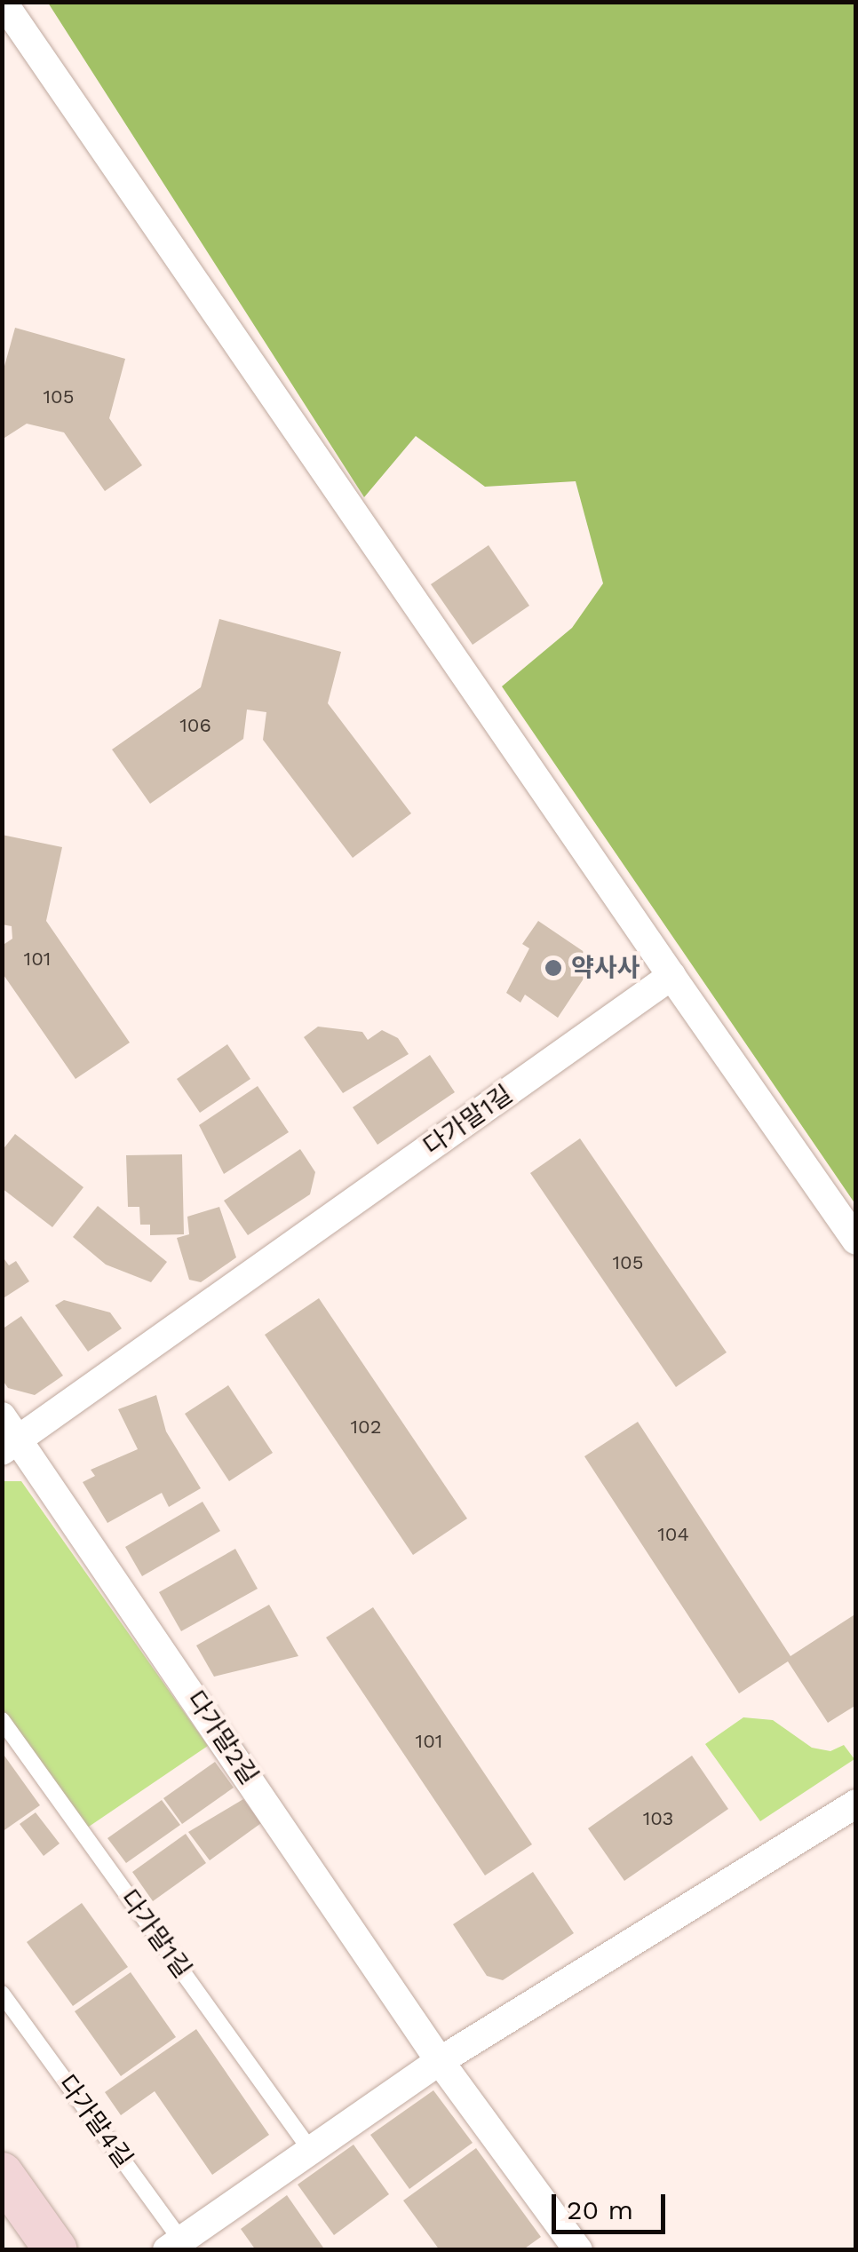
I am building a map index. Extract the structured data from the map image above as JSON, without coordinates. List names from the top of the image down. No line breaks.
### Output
{"streets":{"street":["다가말1길","다가말2길"],"lane":["다가말4길"]},"crossings":[["다가말1길","다가말2길"]],"places":["약사사"],"house_numbers":["105","106","101","105","102","104","101","103"],"scale_bar":"20 m"}
